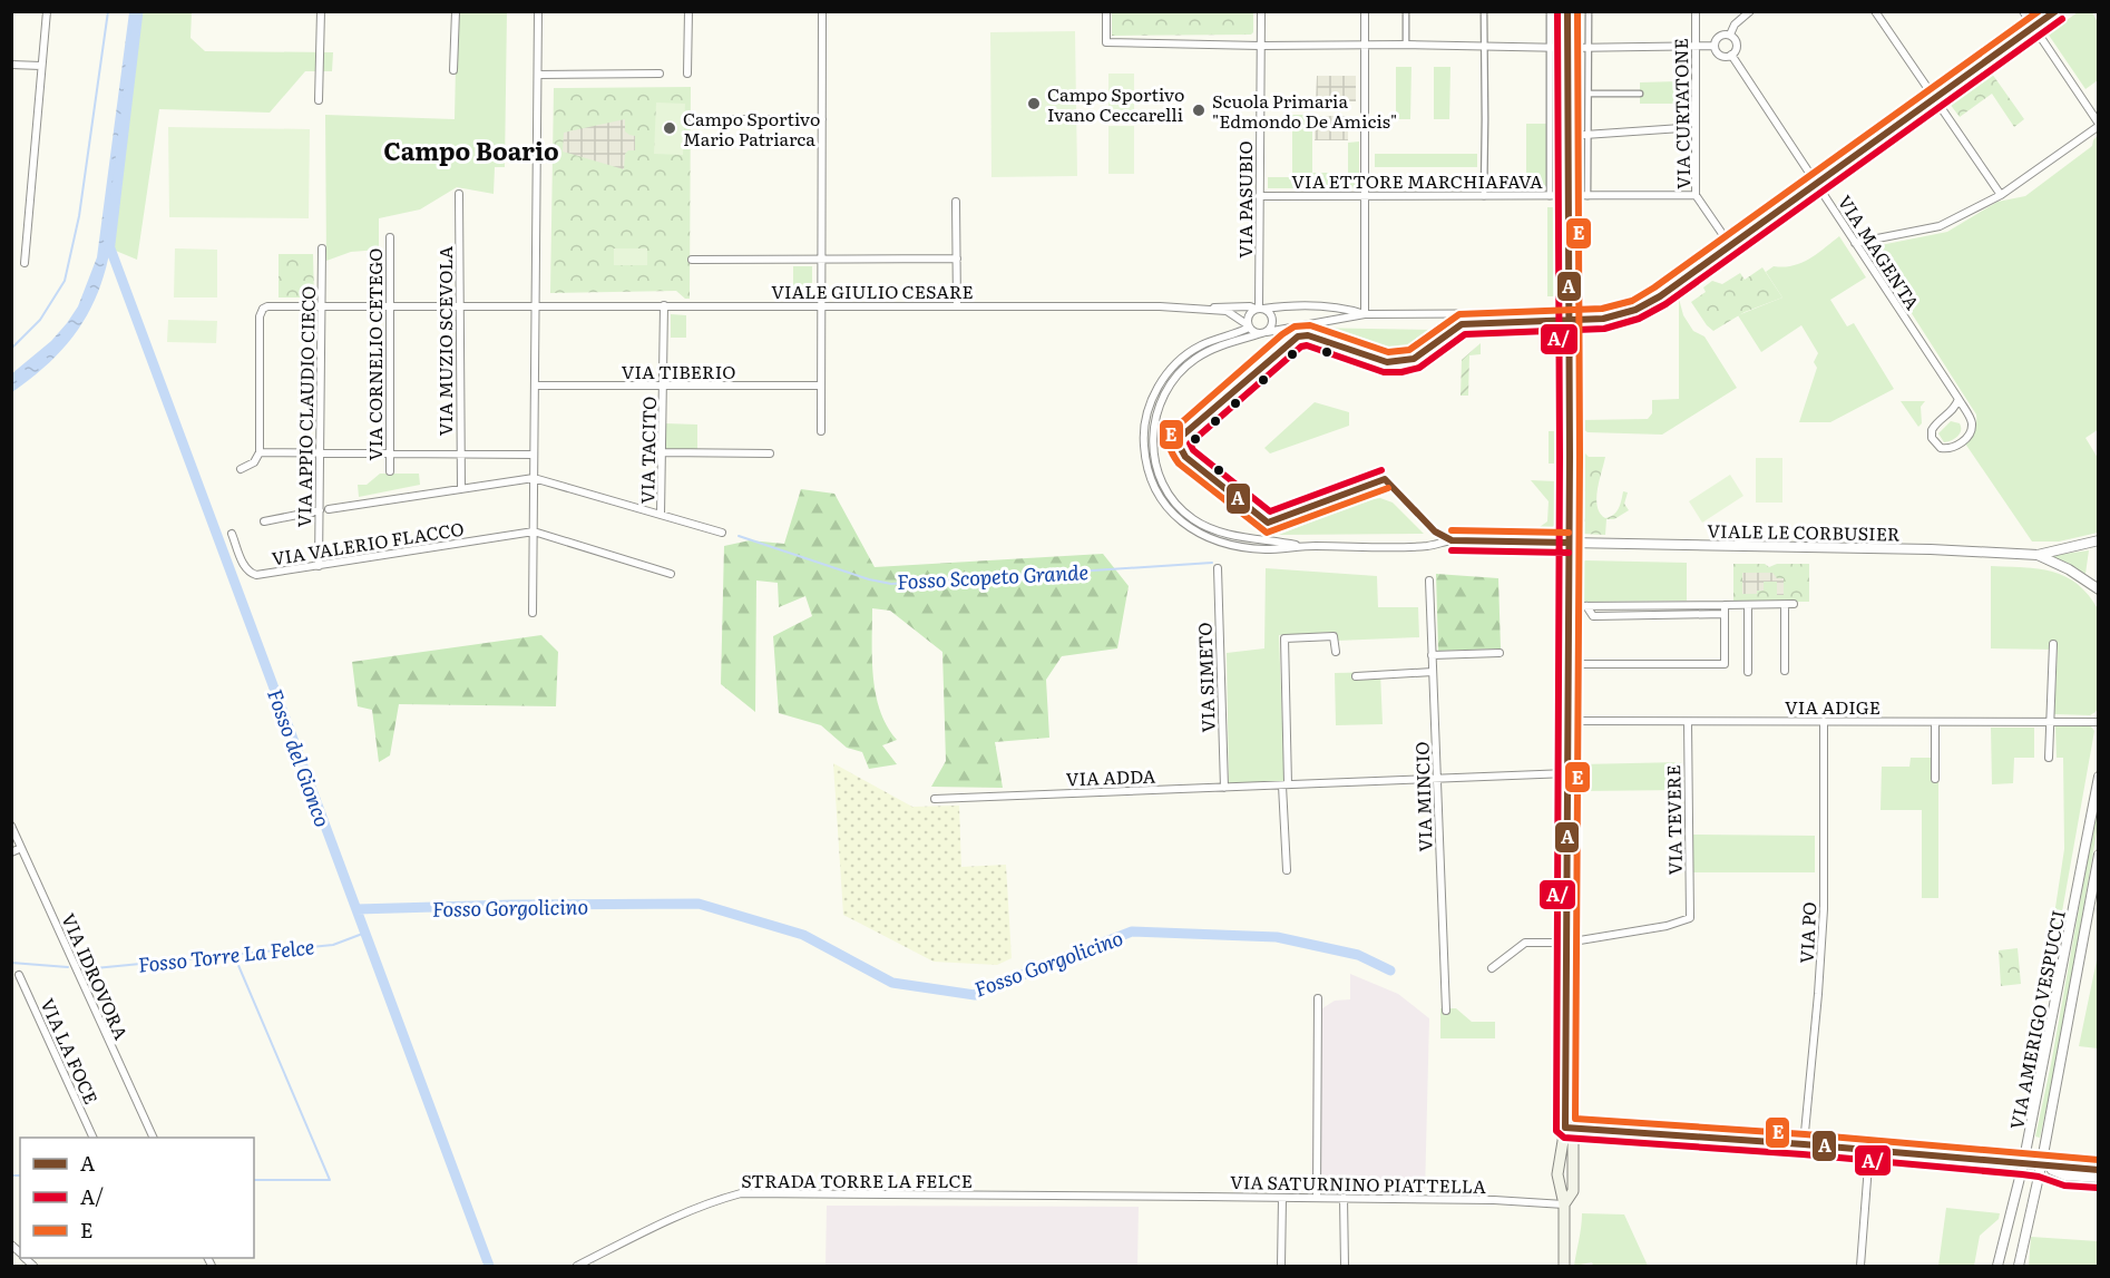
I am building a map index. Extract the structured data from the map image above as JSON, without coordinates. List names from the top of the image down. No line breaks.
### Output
{"streets":{"street":["VIA CURTATONE","VIA ETTORE MARCHIAFAVA","VIA PASUBIO","VIA MAGENTA","VIALE GIULIO CESARE","VIA MUZIO SCEVOLA","VIA CORNELIO CETEGO","VIA TIBERIO","VIA APPIO CLAUDIO CIECO","VIA TACITO","VIALE LE CORBUSIER","VIA VALERIO FLACCO","VIA SIMETO","VIA ADIGE","VIA ADDA","VIA MINCIO","VIA TEVERE","VIA PO","VIA IDROVORA","VIA AMERIGO VESPUCCI","VIA LA FOCE","STRADA TORRE LA FELCE","VIA SATURNINO PIATTELLA"]},"crossings":[["VIA CURTATONE","VIA ETTORE MARCHIAFAVA"],["VIA CURTATONE","VIALE GIULIO CESARE"],["VIA ETTORE MARCHIAFAVA","VIA PASUBIO"],["VIA PASUBIO","VIALE GIULIO CESARE"],["VIA MAGENTA","VIALE GIULIO CESARE"],["VIALE GIULIO CESARE","VIA MUZIO SCEVOLA"],["VIALE GIULIO CESARE","VIA CORNELIO CETEGO"],["VIALE GIULIO CESARE","VIA APPIO CLAUDIO CIECO"],["VIALE GIULIO CESARE","VIA TACITO"],["VIA TIBERIO","VIA TACITO"],["VIA APPIO CLAUDIO CIECO","VIA VALERIO FLACCO"],["VIA SIMETO","VIA ADDA"],["VIA ADIGE","VIA TEVERE"],["VIA ADIGE","VIA PO"],["VIA ADDA","VIA MINCIO"],["STRADA TORRE LA FELCE","VIA SATURNINO PIATTELLA"]],"districts":["Campo Boario"],"water":["Fosso Scopeto Grande","Fosso del Gionco","Fosso Gorgolicino","Fosso Torre La Felce"],"places":["Campo Sportivo Ivano Ceccarelli","Scuola Primaria \"Edmondo De Amicis\"","Campo Sportivo Mario Patriarca"],"lines":["transit line A","transit line A/","transit line E"],"legend":["A","A/","E"]}
